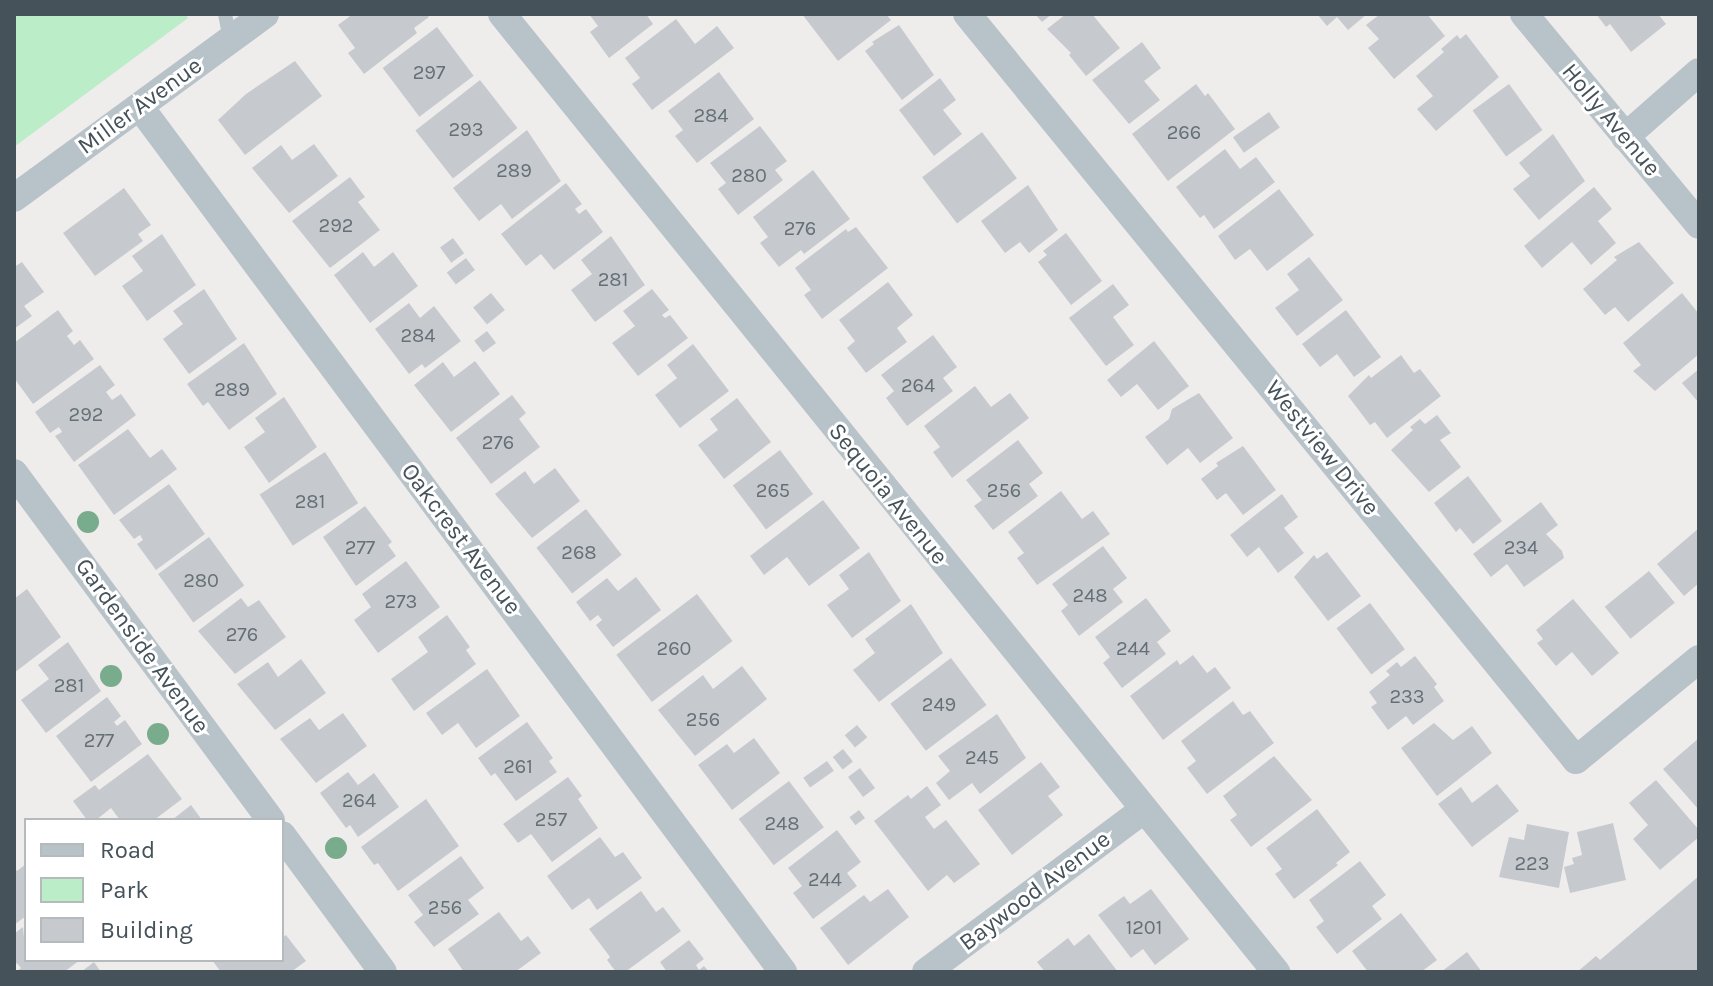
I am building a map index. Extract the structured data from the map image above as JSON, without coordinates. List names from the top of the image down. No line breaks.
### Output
{"streets":{"street":["Miller Avenue","Holly Avenue","Westview Drive","Sequoia Avenue","Oakcrest Avenue","Gardenside Avenue","Baywood Avenue"]},"crossings":[["Miller Avenue","Oakcrest Avenue"],["Sequoia Avenue","Baywood Avenue"]],"house_numbers":["297","284","293","266","289","280","292","276","281","284","264","289","292","276","265","256","281","277","234","268","280","248","273","276","260","244","281","233","249","256","277","245","261","264","257","248","223","244","256","1201"],"legend":["Road","Park","Building"]}
